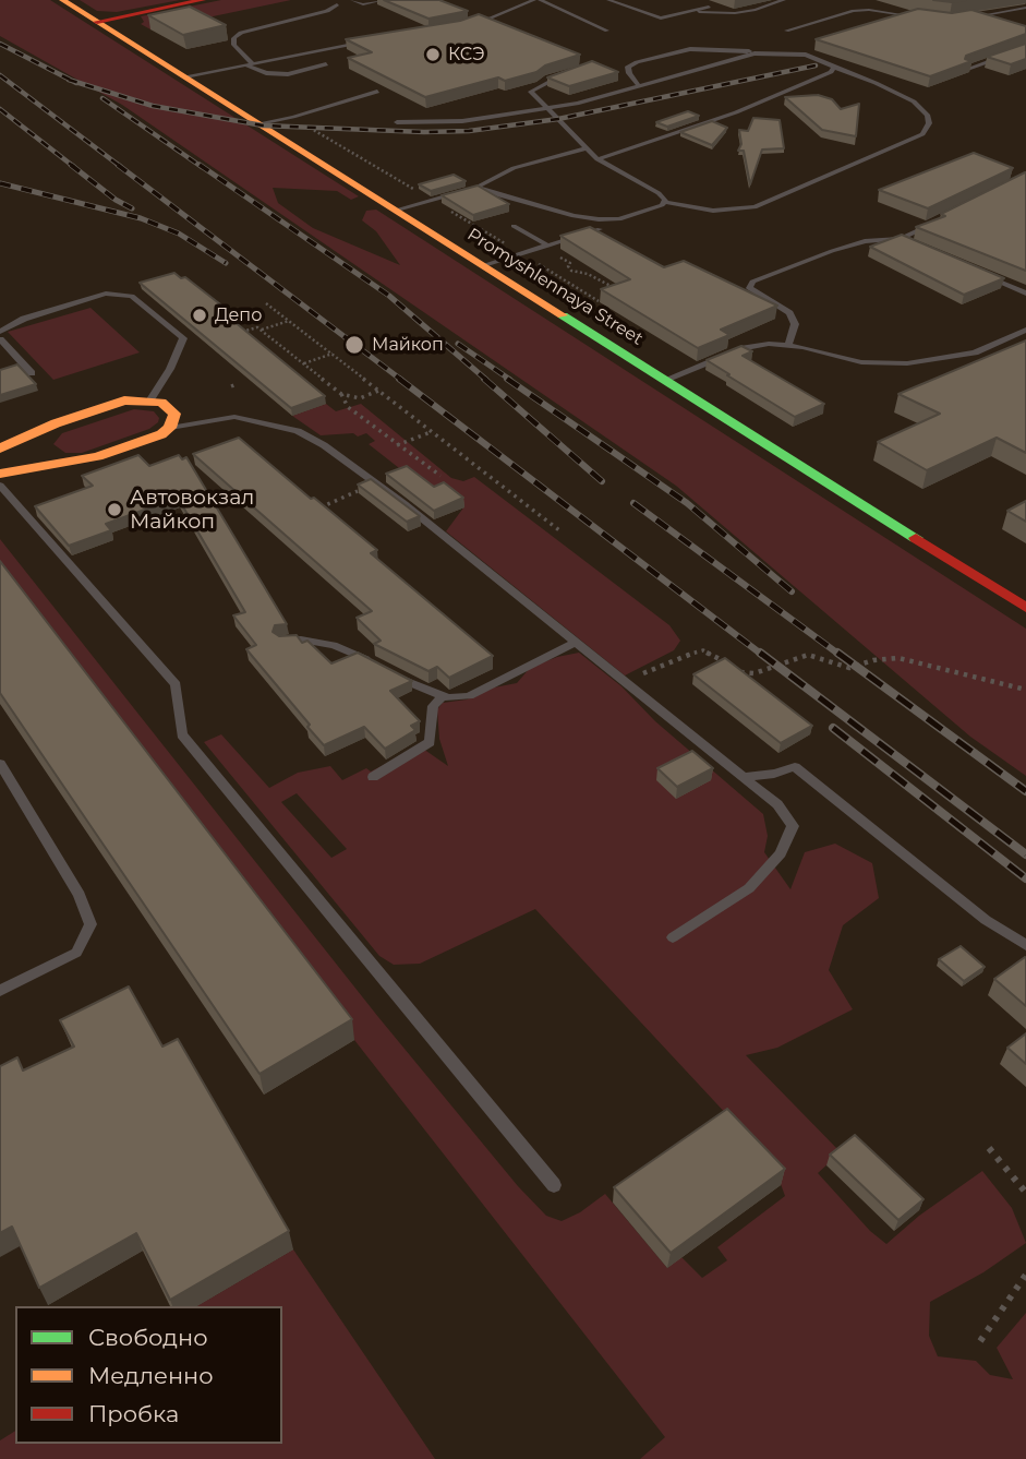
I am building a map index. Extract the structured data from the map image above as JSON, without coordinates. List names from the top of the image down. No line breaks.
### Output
{"streets":{"main road":["Promyshlennaya Street"]},"places":["КСЭ","Депо","Майкоп","Автовокзал Майкоп"],"legend":["Свободно","Медленно","Пробка"]}
